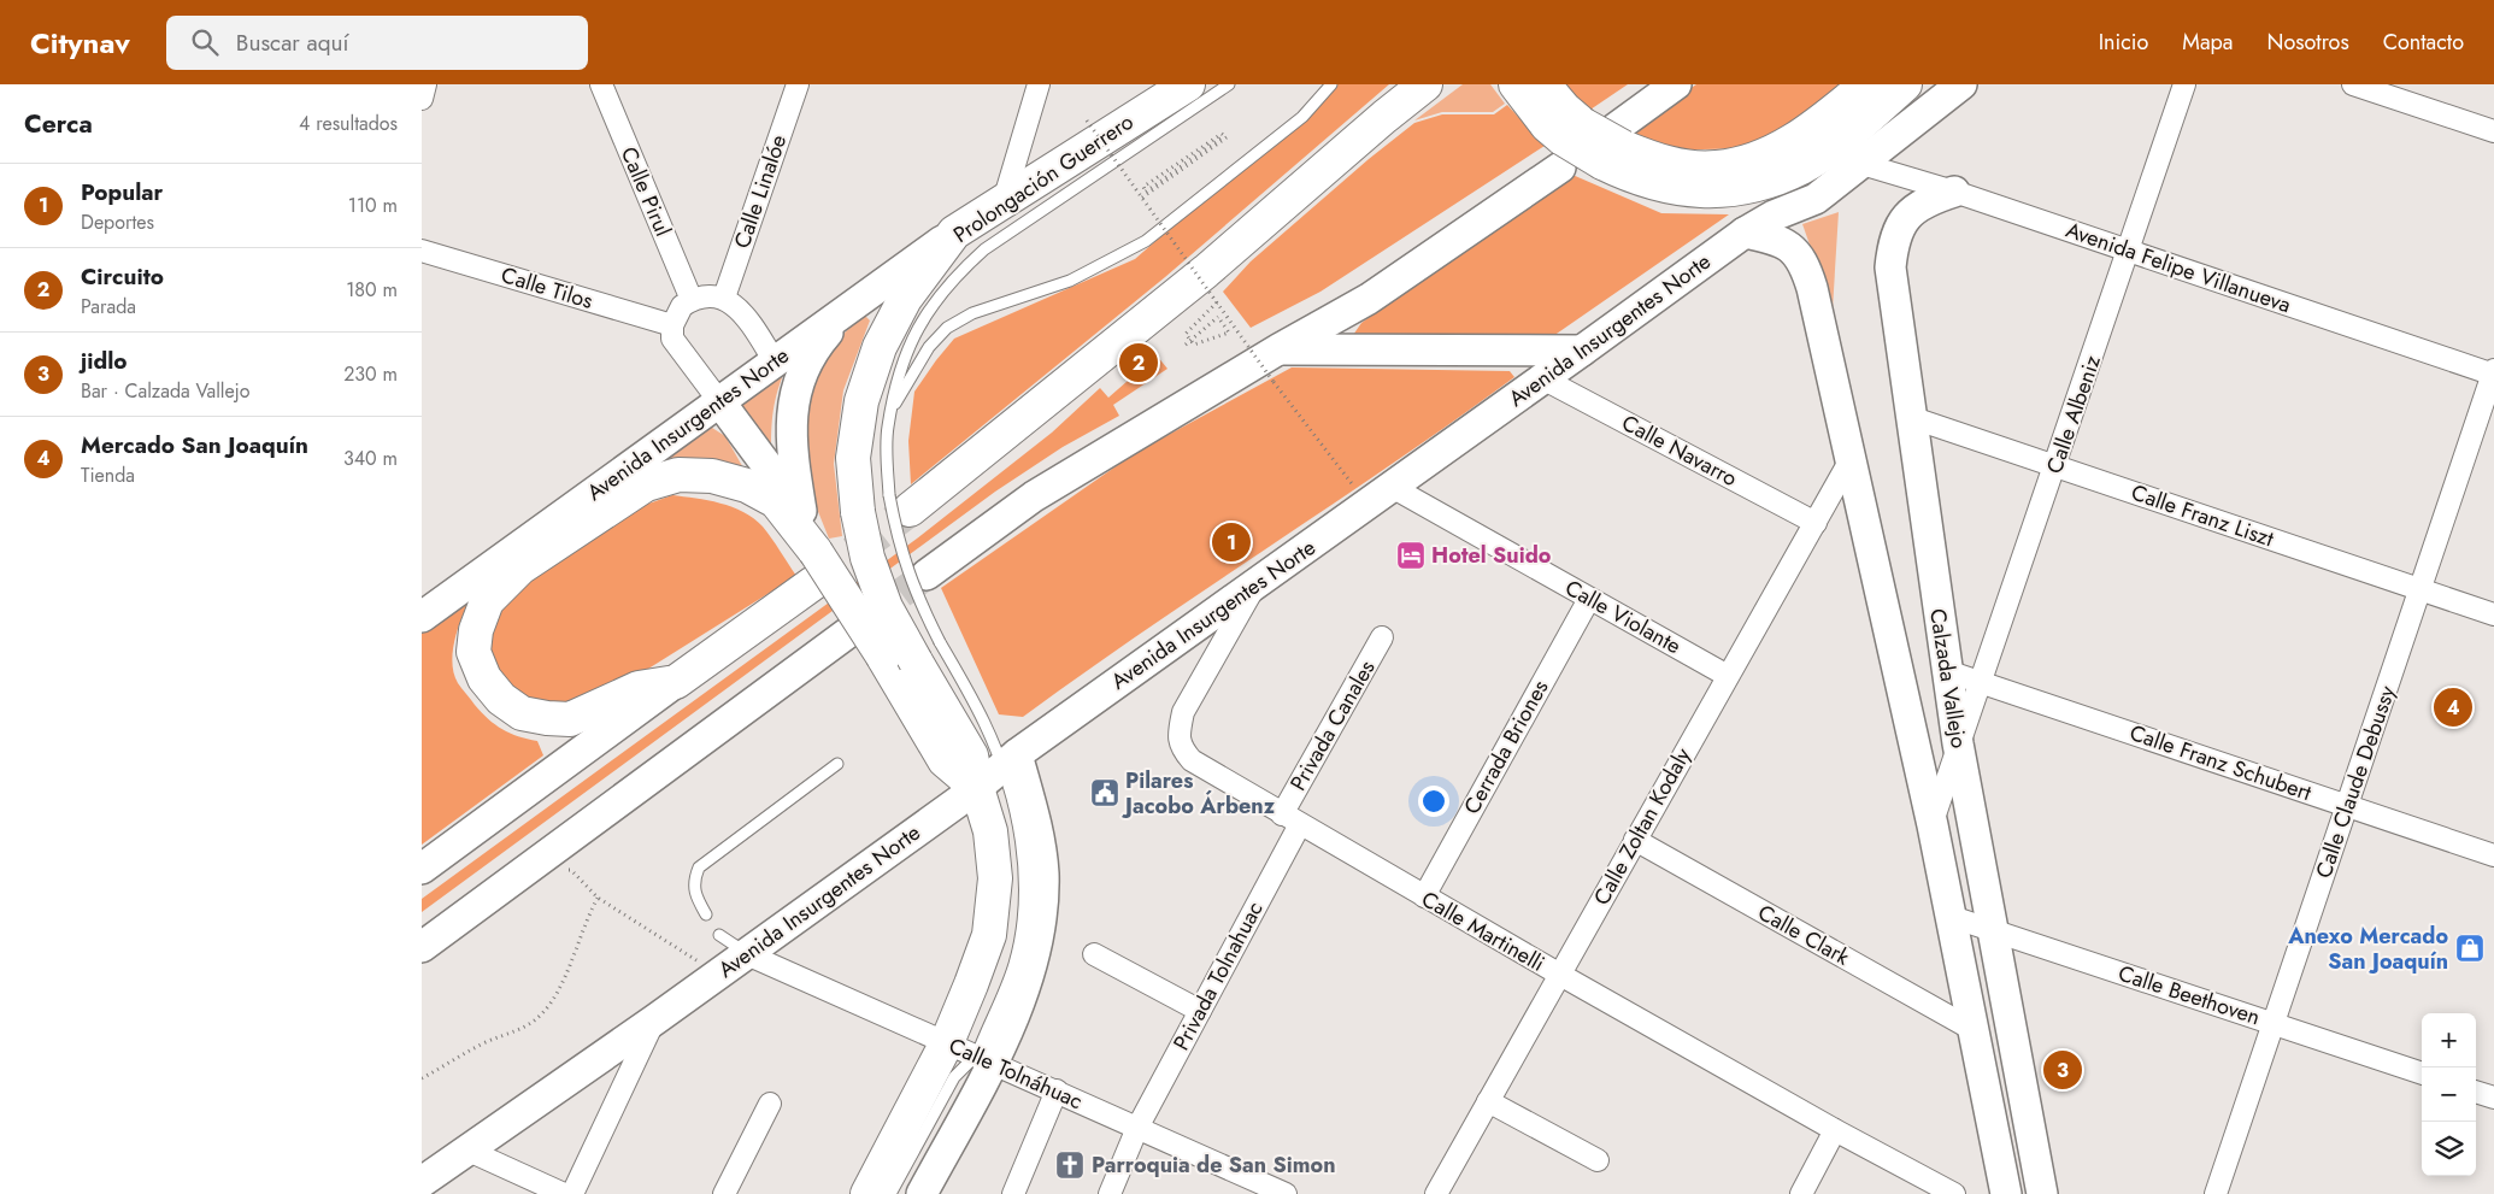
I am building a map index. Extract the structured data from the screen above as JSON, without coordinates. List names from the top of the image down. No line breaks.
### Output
{"streets":{"main road":["Prolongación Guerrero","Avenida Insurgentes Norte","Calzada Vallejo"],"street":["Calle Pirul","Calle Linalóe","Avenida Felipe Villanueva","Calle Tilos","Calle Albeniz","Calle Navarro","Calle Franz Liszt","Calle Violante","Privada Canales","Cerrada Briones","Calle Franz Schubert","Calle Claude Debussy","Calle Zoltan Kodaly","Calle Martinelli","Calle Clark","Privada Tolnahuac","Calle Beethoven","Calle Tolnáhuac"]},"crossings":[["Prolongación Guerrero","Avenida Insurgentes Norte"],["Prolongación Guerrero","Calle Tolnáhuac"],["Avenida Felipe Villanueva","Avenida Insurgentes Norte"],["Avenida Felipe Villanueva","Calle Albeniz"],["Avenida Felipe Villanueva","Calzada Vallejo"],["Avenida Felipe Villanueva","Calle Claude Debussy"],["Avenida Insurgentes Norte","Calle Navarro"],["Avenida Insurgentes Norte","Calle Violante"],["Avenida Insurgentes Norte","Calzada Vallejo"],["Avenida Insurgentes Norte","Calle Martinelli"],["Avenida Insurgentes Norte","Calle Tolnáhuac"],["Calle Albeniz","Calle Franz Liszt"],["Calle Albeniz","Calzada Vallejo"],["Calle Albeniz","Calle Franz Schubert"],["Calle Navarro","Calle Zoltan Kodaly"],["Calle Franz Liszt","Calzada Vallejo"],["Calle Franz Liszt","Calle Claude Debussy"],["Calle Violante","Cerrada Briones"],["Calle Violante","Calle Zoltan Kodaly"],["Calzada Vallejo","Calle Franz Schubert"],["Calzada Vallejo","Calle Zoltan Kodaly"],["Calzada Vallejo","Calle Clark"],["Calzada Vallejo","Calle Beethoven"],["Privada Canales","Calle Martinelli"],["Privada Canales","Privada Tolnahuac"],["Cerrada Briones","Calle Martinelli"],["Calle Franz Schubert","Calle Claude Debussy"],["Calle Claude Debussy","Calle Beethoven"],["Calle Zoltan Kodaly","Calle Martinelli"],["Calle Zoltan Kodaly","Calle Clark"],["Calle Martinelli","Privada Tolnahuac"],["Privada Tolnahuac","Calle Tolnáhuac"]],"places":{"hotel":["Hotel Suido"],"public building":["Pilares Jacobo Árbenz"],"shop":["Anexo Mercado San Joaquín"],"church":["Parroquia de San Simon"]},"page":{"header":"Citynav","search":"Buscar aquí","nav":["Inicio","Mapa","Nosotros","Contacto"],"heading":["Cerca","4 resultados"],"list":[{"mark":"1","name":"Popular","note":"Deportes","value":"110 m"},{"mark":"2","name":"Circuito","note":"Parada","value":"180 m"},{"mark":"3","name":"jidlo","note":"Bar · Calzada Vallejo","value":"230 m"},{"mark":"4","name":"Mercado San Joaquín","note":"Tienda","value":"340 m"}],"pins":["2","1","4","3"],"map_buttons":["+","−"]}}
